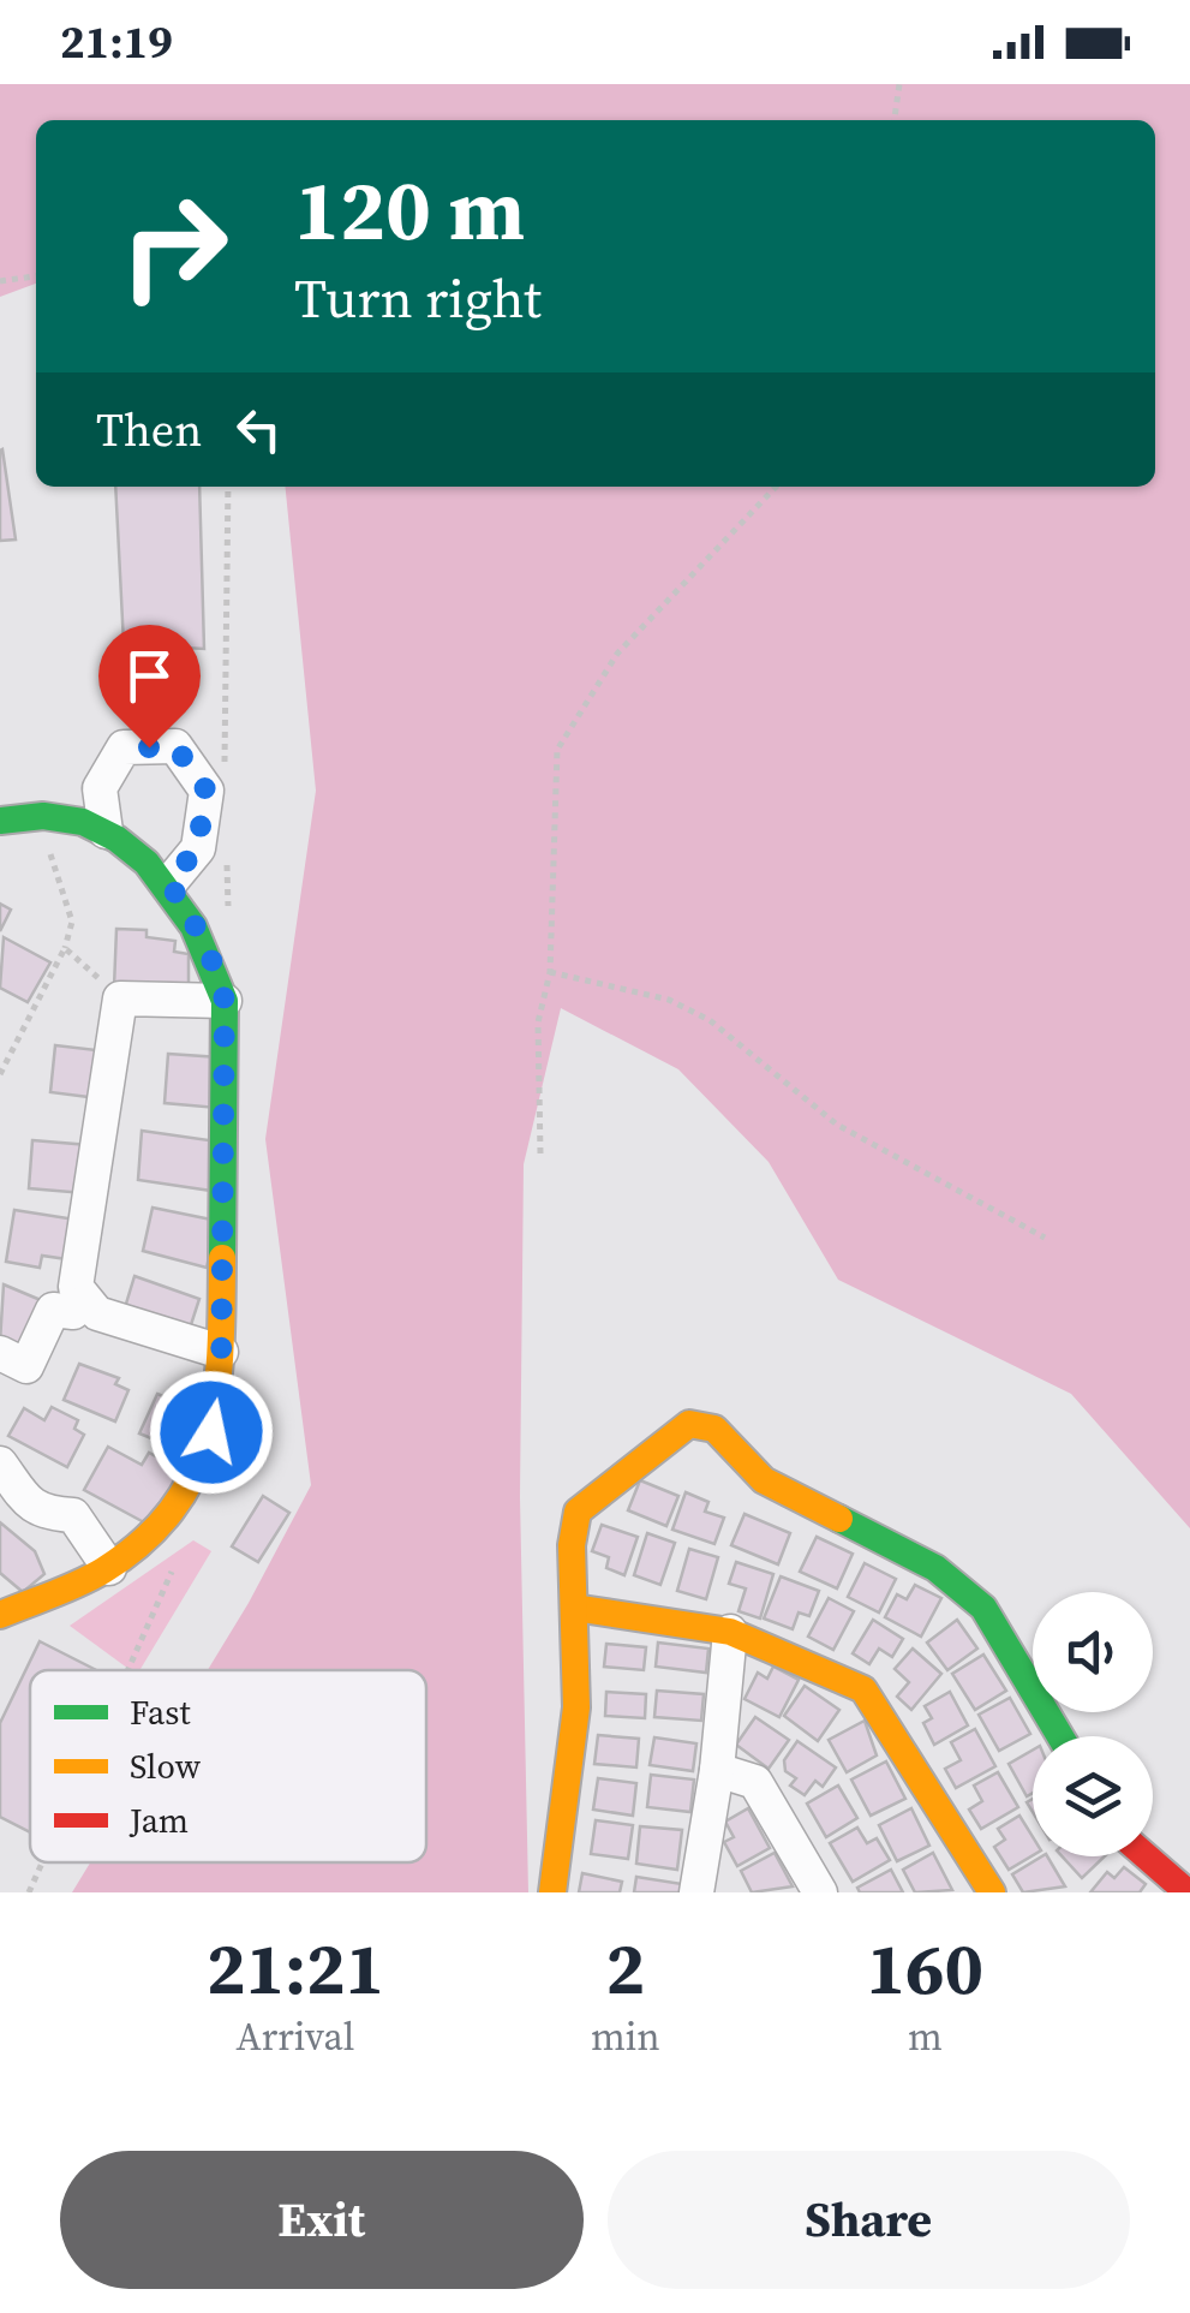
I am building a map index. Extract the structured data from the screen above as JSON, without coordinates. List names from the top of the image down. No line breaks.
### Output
{"legend":["Fast","Slow","Jam"],"page":{"status":"21:19","turn":["120 m","Turn right"],"then":"Then","eta":["21:21","Arrival","2","min","160","m"],"buttons":["Exit","Share"]}}
